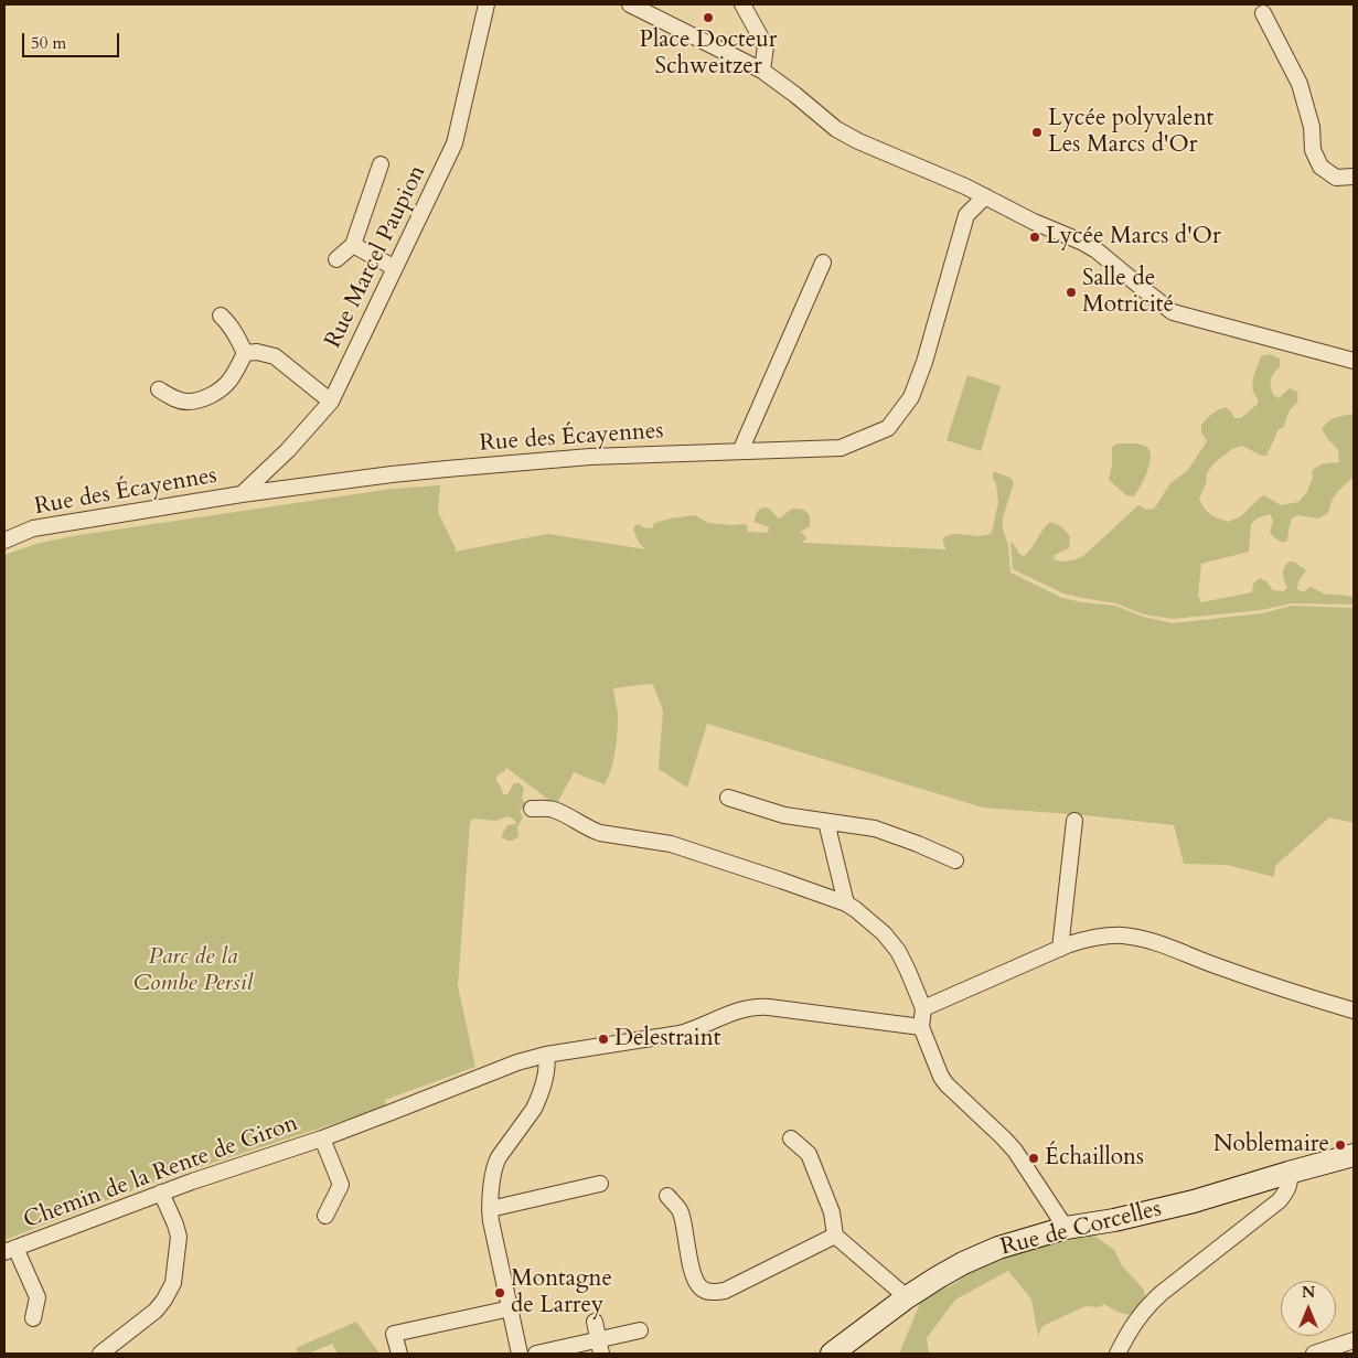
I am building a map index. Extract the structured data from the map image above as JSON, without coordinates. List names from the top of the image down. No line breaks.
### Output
{"streets":{"main road":["Rue de Corcelles"],"street":["Rue Marcel Paupion","Rue des Écayennes","Chemin de la Rente de Giron"]},"crossings":[["Rue Marcel Paupion","Rue des Écayennes"]],"parks":["Parc de la Combe Persil"],"places":["Place Docteur Schweitzer","Lycée polyvalent Les Marcs d'Or","Lycée Marcs d'Or","Salle de Motricité","Delestraint","Noblemaire","Échaillons","Montagne de Larrey"],"scale_bar":"50 m","north":"top"}
